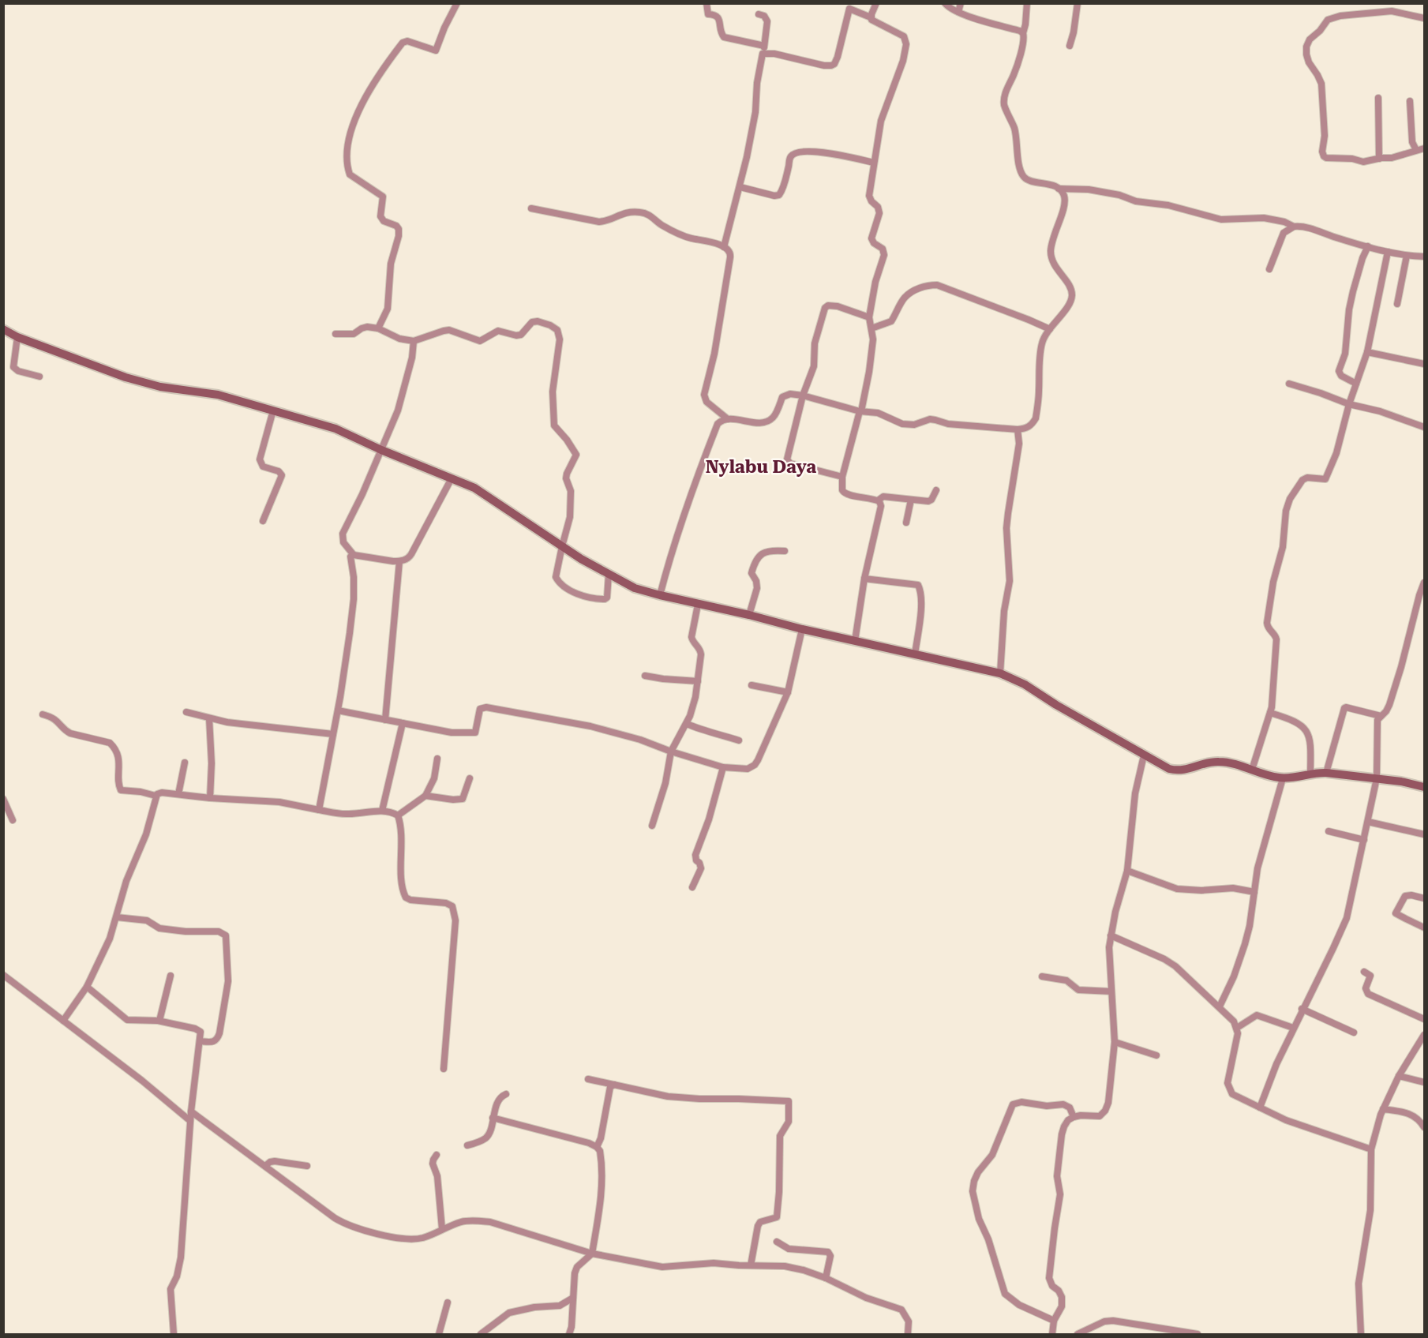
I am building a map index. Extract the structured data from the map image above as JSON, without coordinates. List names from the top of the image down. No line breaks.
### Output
{"districts":["Nylabu Daya"]}
